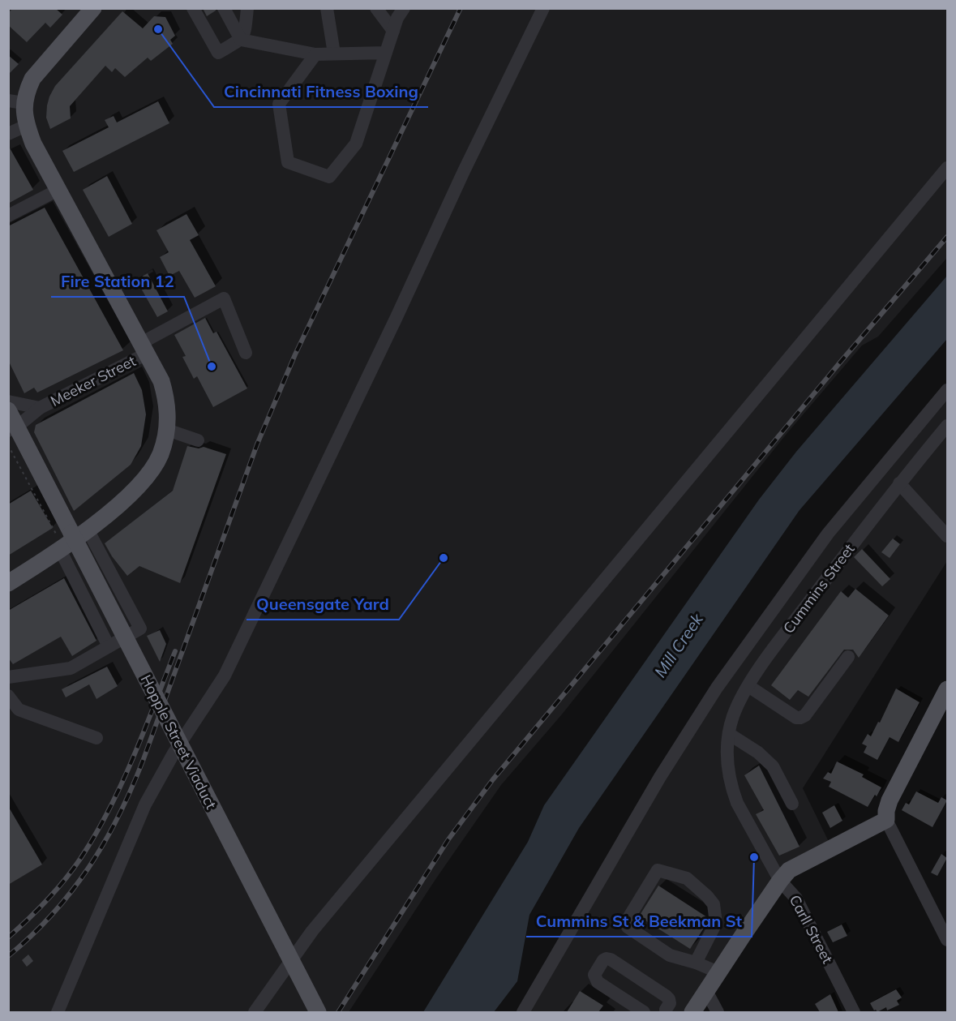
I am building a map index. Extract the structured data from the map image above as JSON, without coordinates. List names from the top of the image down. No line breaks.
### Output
{"streets":{"main road":["Hopple Street Viaduct"],"street":["Meeker Street","Cummins Street","Carll Street"]},"crossings":[["Meeker Street","Hopple Street Viaduct"],["Cummins Street","Carll Street"]],"water":["Mill Creek"],"places":["Cincinnati Fitness Boxing","Fire Station 12","Queensgate Yard","Cummins St & Beekman St"]}
